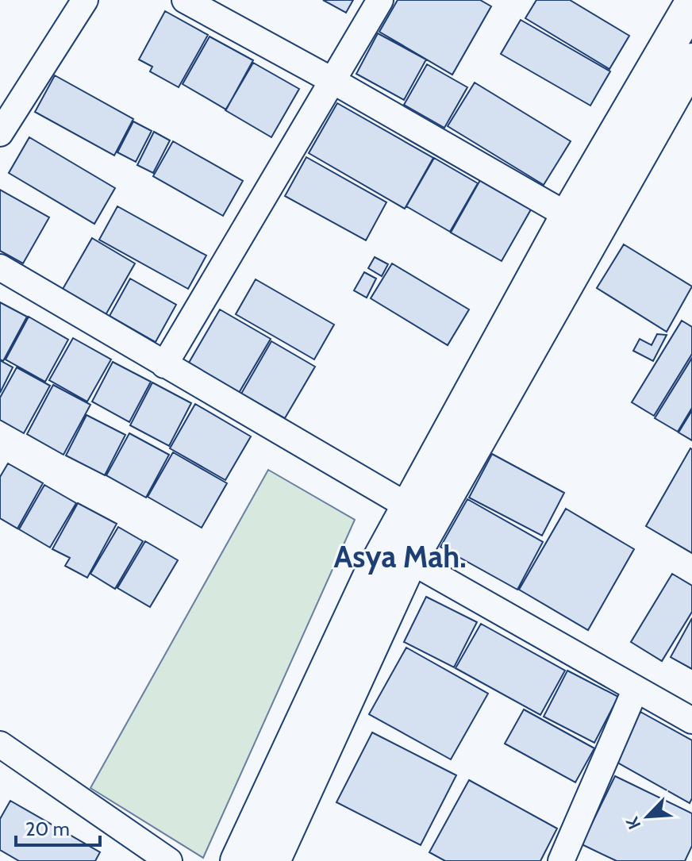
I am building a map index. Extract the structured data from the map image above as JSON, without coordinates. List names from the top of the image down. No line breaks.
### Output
{"districts":["Asya Mah."],"scale_bar":"20 m","north":"bottom left"}
